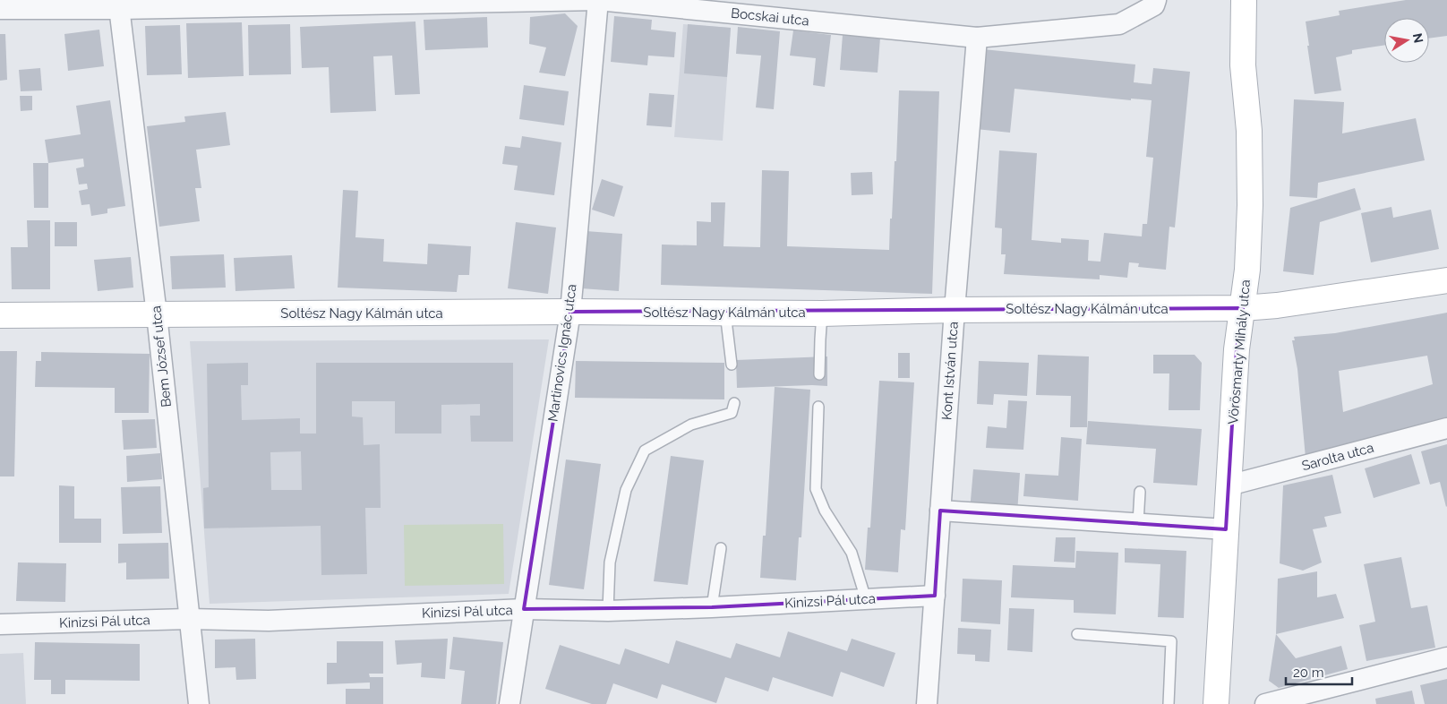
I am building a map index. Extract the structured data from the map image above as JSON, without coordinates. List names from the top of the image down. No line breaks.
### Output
{"streets":{"street":["Bocskai utca","Soltész Nagy Kálmán utca","Vörösmarty Mihály utca","Martinovics Ignác utca","Bem József utca","Kont István utca","Sarolta utca","Kinizsi Pál utca"]},"crossings":[["Bocskai utca","Martinovics Ignác utca"],["Bocskai utca","Bem József utca"],["Bocskai utca","Kont István utca"],["Soltész Nagy Kálmán utca","Vörösmarty Mihály utca"],["Soltész Nagy Kálmán utca","Martinovics Ignác utca"],["Soltész Nagy Kálmán utca","Bem József utca"],["Soltész Nagy Kálmán utca","Kont István utca"],["Vörösmarty Mihály utca","Sarolta utca"],["Martinovics Ignác utca","Kinizsi Pál utca"],["Bem József utca","Kinizsi Pál utca"],["Kont István utca","Kinizsi Pál utca"]],"scale_bar":"20 m","north":"right"}
